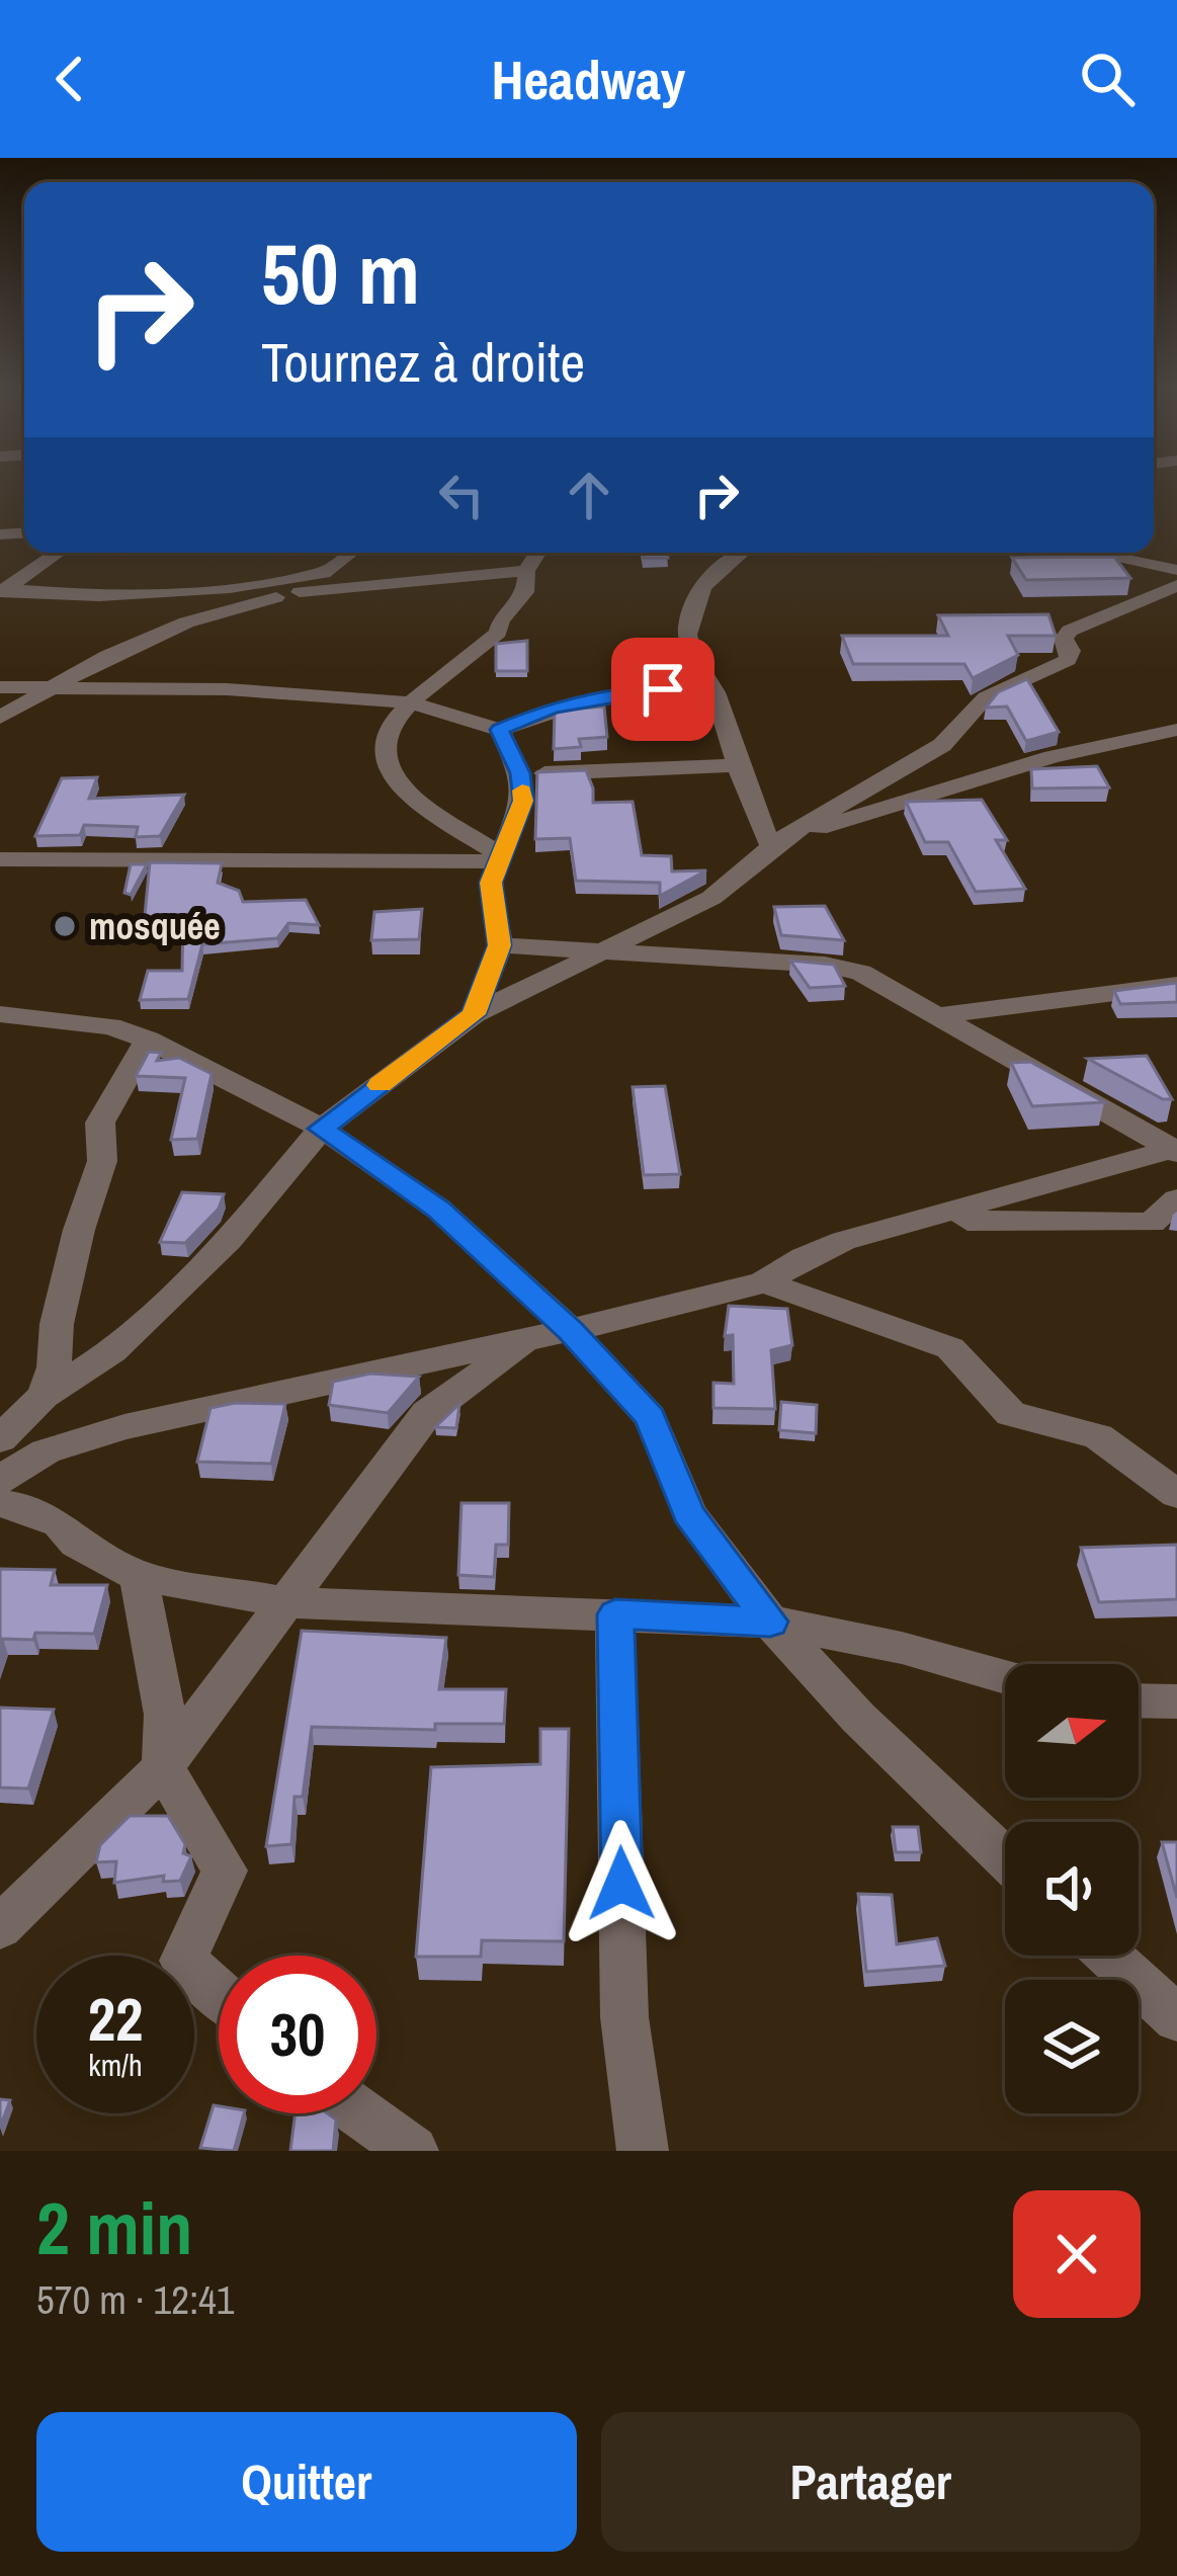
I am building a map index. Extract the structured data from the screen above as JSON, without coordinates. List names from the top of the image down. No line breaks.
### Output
{"places":["mosquée"],"north":"right","page":{"header":"Headway","turn":["50 m","Tournez à droite"],"speed":"22 km/h","limit":"30","heading":["2 min","570 m · 12:41"],"buttons":["Quitter","Partager"]}}
